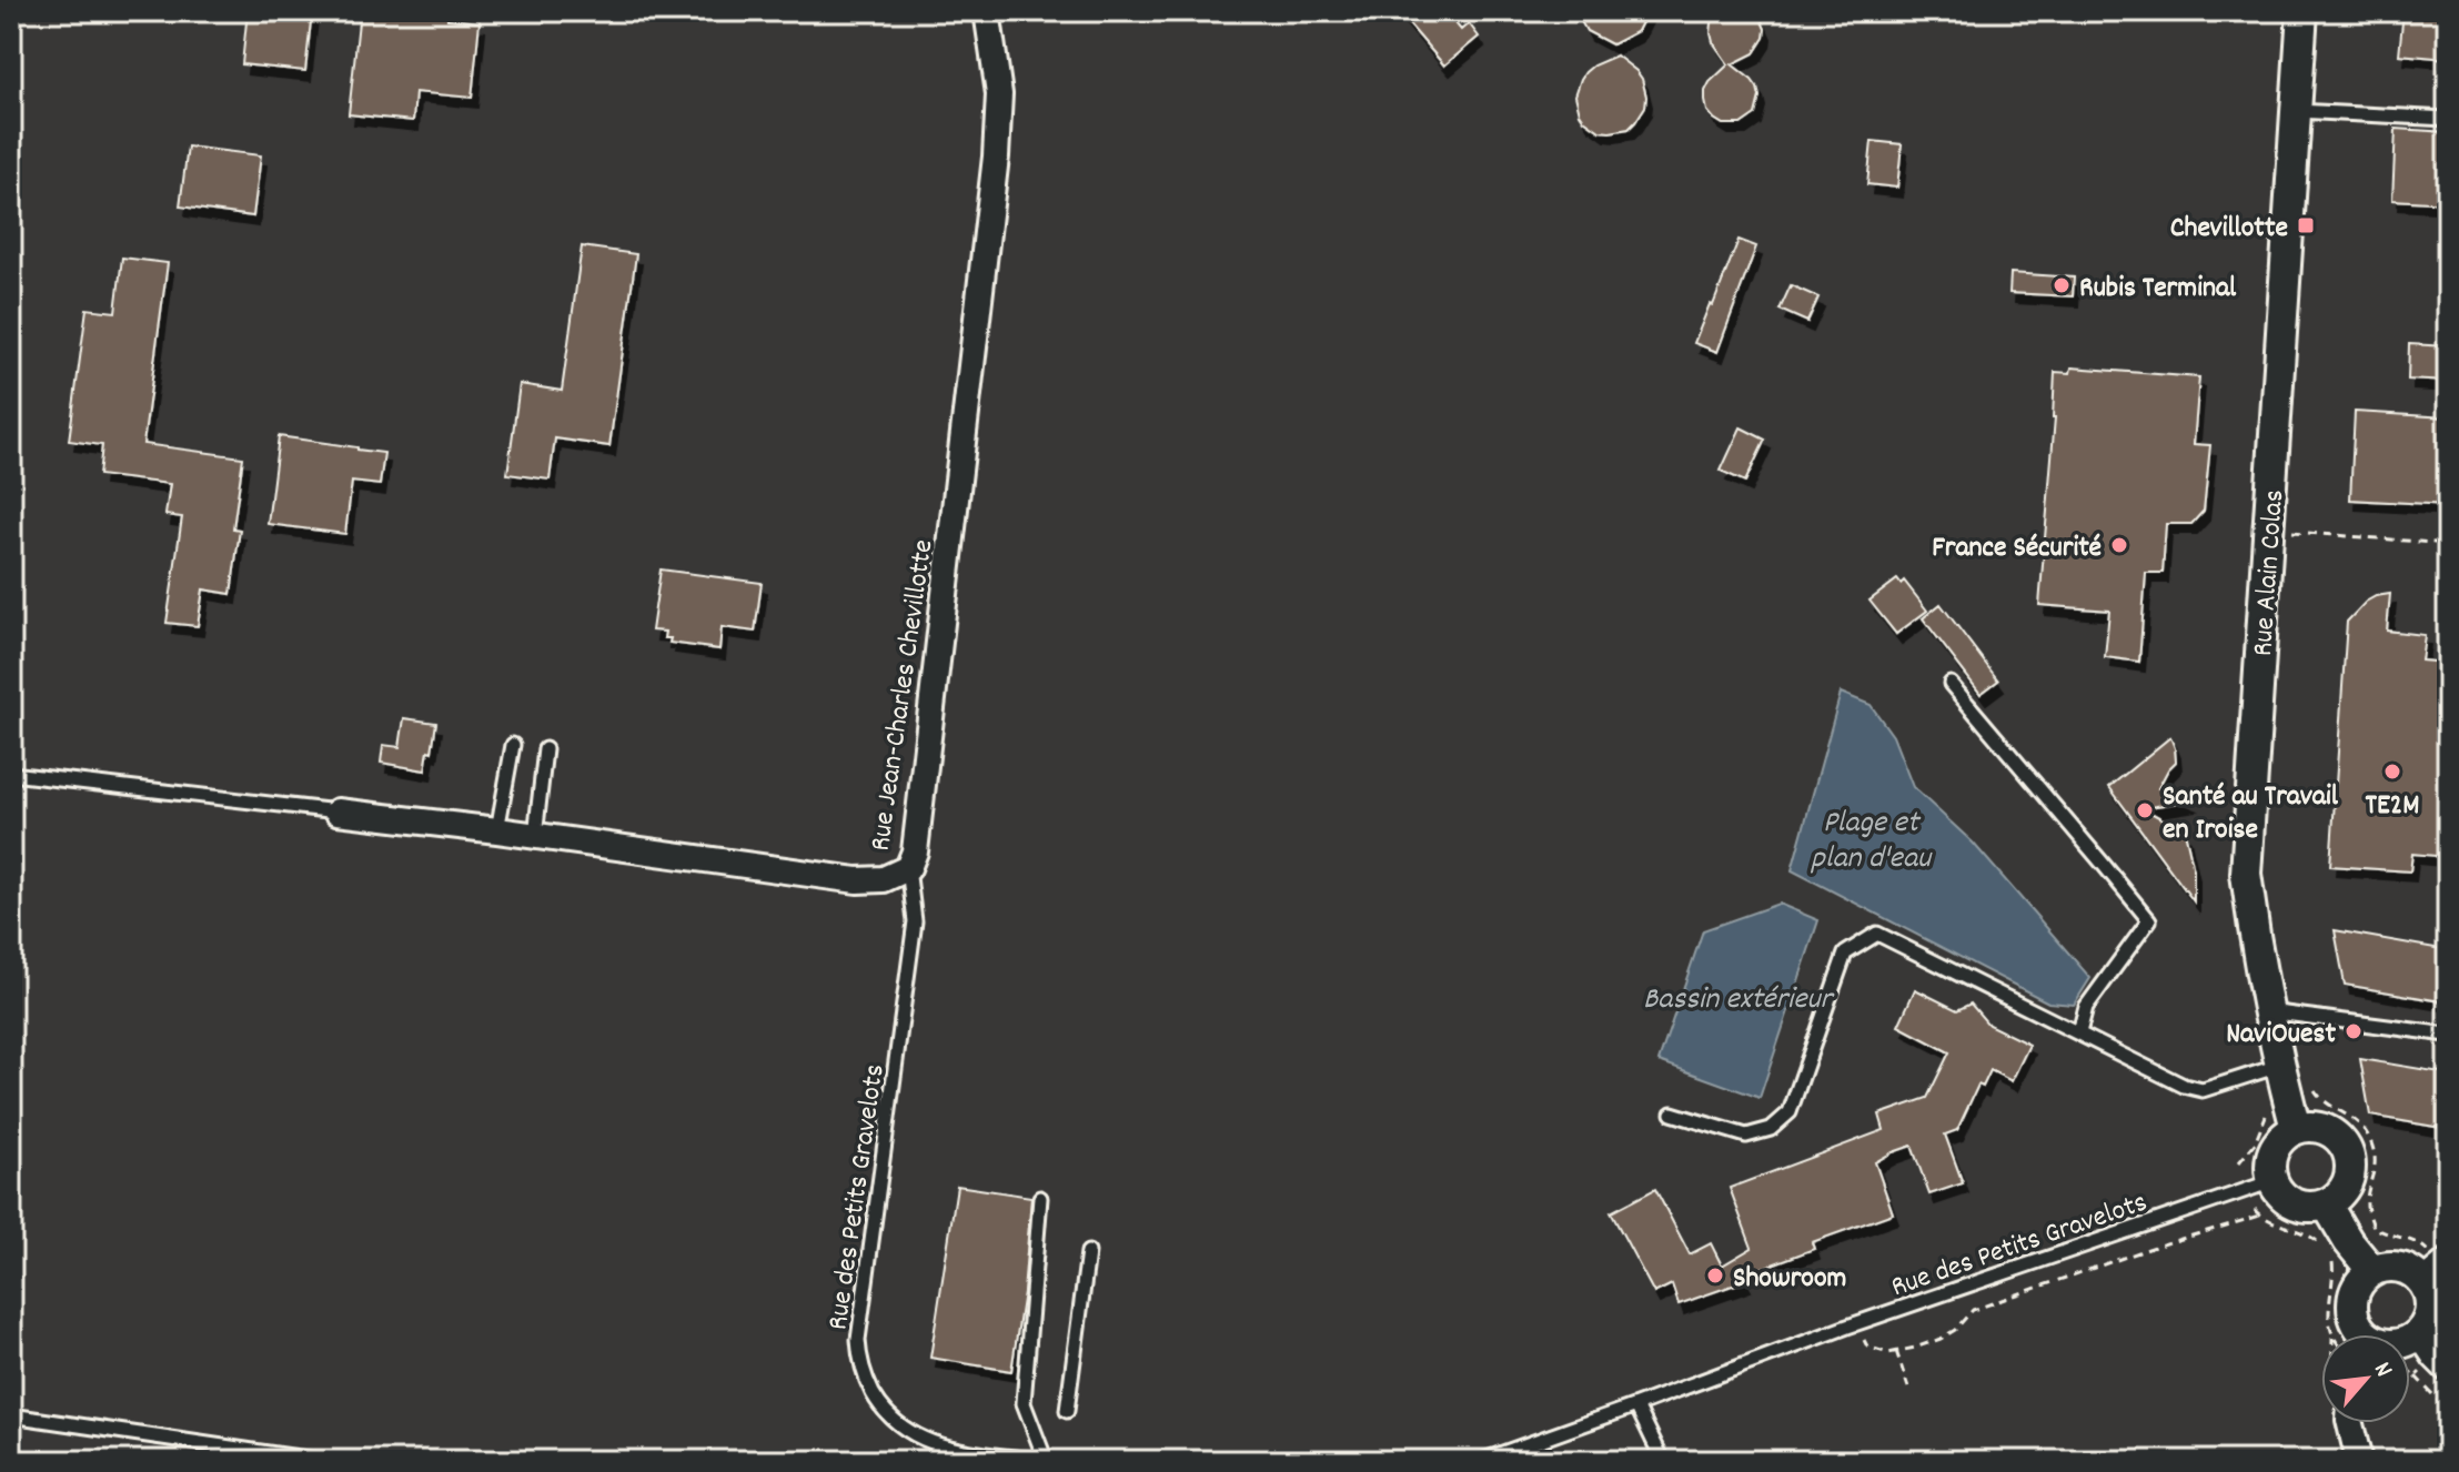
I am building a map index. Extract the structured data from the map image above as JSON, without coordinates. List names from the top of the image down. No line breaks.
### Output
{"streets":{"street":["Rue Alain Colas","Rue Jean-Charles Chevillotte"],"lane":["Rue des Petits Gravelots"]},"crossings":[["Rue Alain Colas","Rue des Petits Gravelots"],["Rue Jean-Charles Chevillotte","Rue des Petits Gravelots"]],"water":["Plage et plan d'eau","Bassin extérieur"],"places":{"transit":["Chevillotte"],"other":["Rubis Terminal","France Sécurité","TE2M","Santé au Travail en Iroise","NaviOuest","Showroom"]},"north":"top right"}
